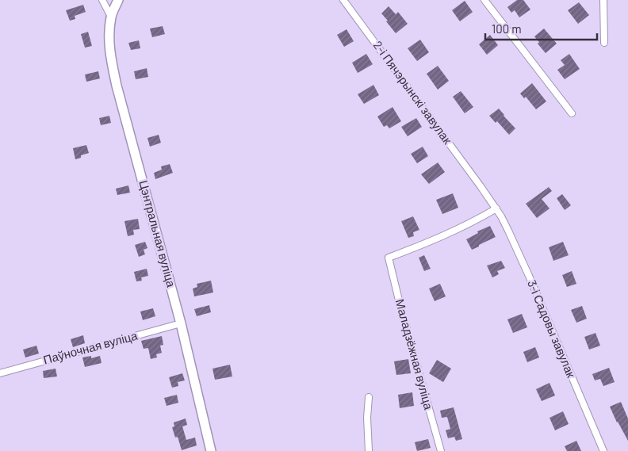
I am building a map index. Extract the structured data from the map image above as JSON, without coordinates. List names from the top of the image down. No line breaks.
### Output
{"streets":{"street":["2-і Пячэрынскі завулак","Цэнтральная вуліца","3-і Садовы завулак","Паўночная вуліца","Маладзёжная вуліца"]},"crossings":[["2-і Пячэрынскі завулак","3-і Садовы завулак"],["2-і Пячэрынскі завулак","Маладзёжная вуліца"],["Цэнтральная вуліца","Паўночная вуліца"],["3-і Садовы завулак","Маладзёжная вуліца"]],"scale_bar":"100 m"}
